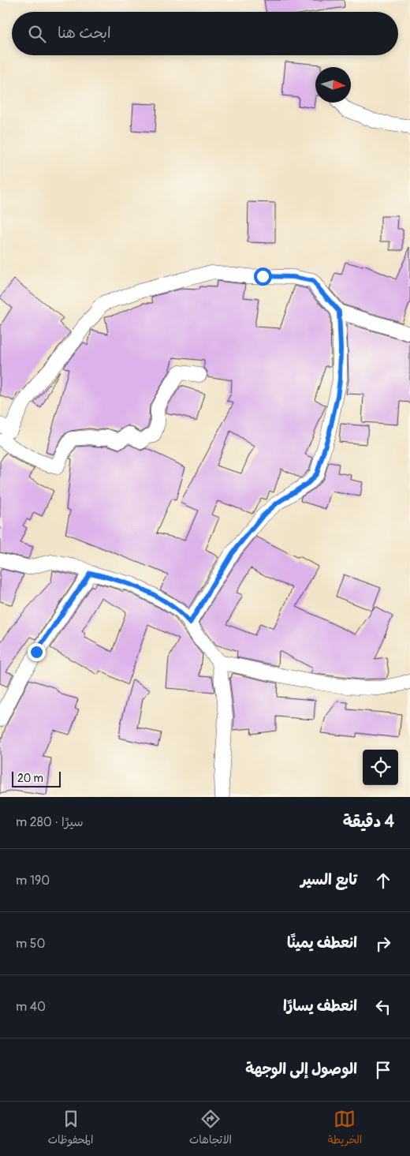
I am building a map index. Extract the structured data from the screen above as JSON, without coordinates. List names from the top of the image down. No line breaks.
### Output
{"scale_bar":"20 m","north":"right","page":{"search":"ابحث هنا","scale":"20 m","heading":["4 دقيقة","سيرًا · 280 m"],"list":[["تابع السير","190 m"],["انعطف يمينًا","50 m"],["انعطف يسارًا","40 m"],"الوصول إلى الوجهة"],"nav":["الخريطة","الاتجاهات","المحفوظات"]}}
